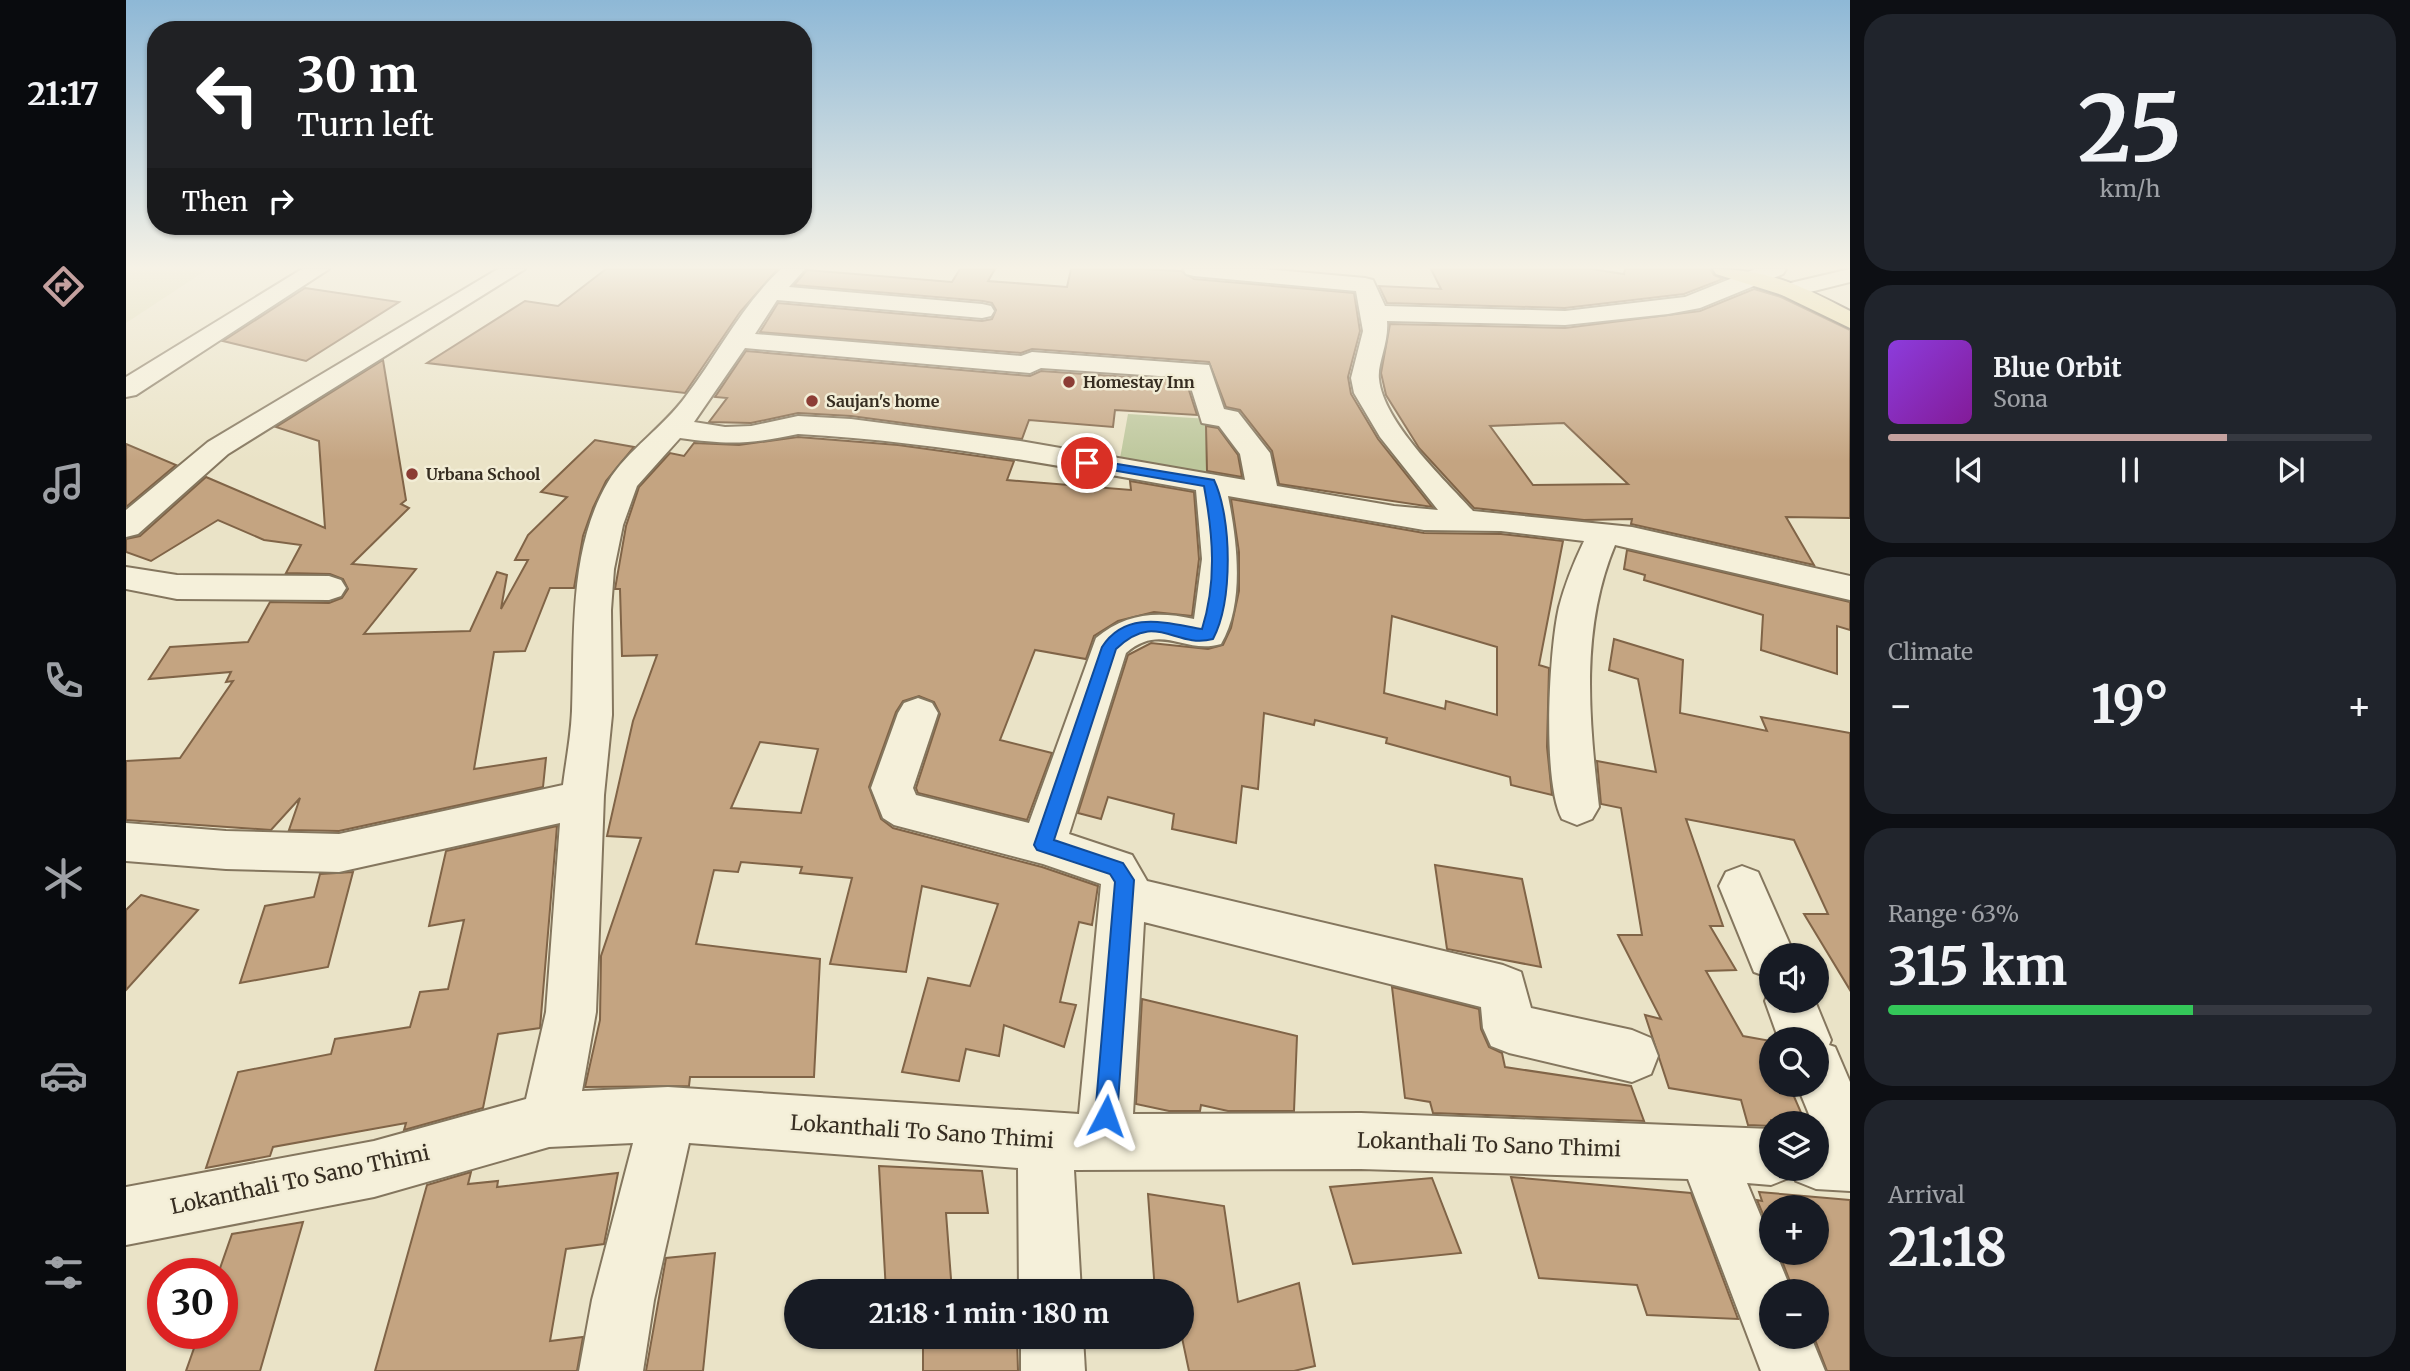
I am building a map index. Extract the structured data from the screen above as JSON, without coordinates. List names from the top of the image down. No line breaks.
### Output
{"streets":{"street":["Lokanthali To Sano Thimi"]},"places":["Homestay Inn","Saujan's home","Urbana School"],"page":{"tabs":"21:17","tile":[["25","km/h"],"Climate",["Range · 63%","315 km"],["Arrival","21:18"]],"turn":["30 m","Turn left"],"then":"Then","song":["Blue Orbit","Sona"],"heat":["−","19°","+"],"map_buttons":["+","−"],"limit":"30","trip":"21:18 · 1 min · 180 m"}}
